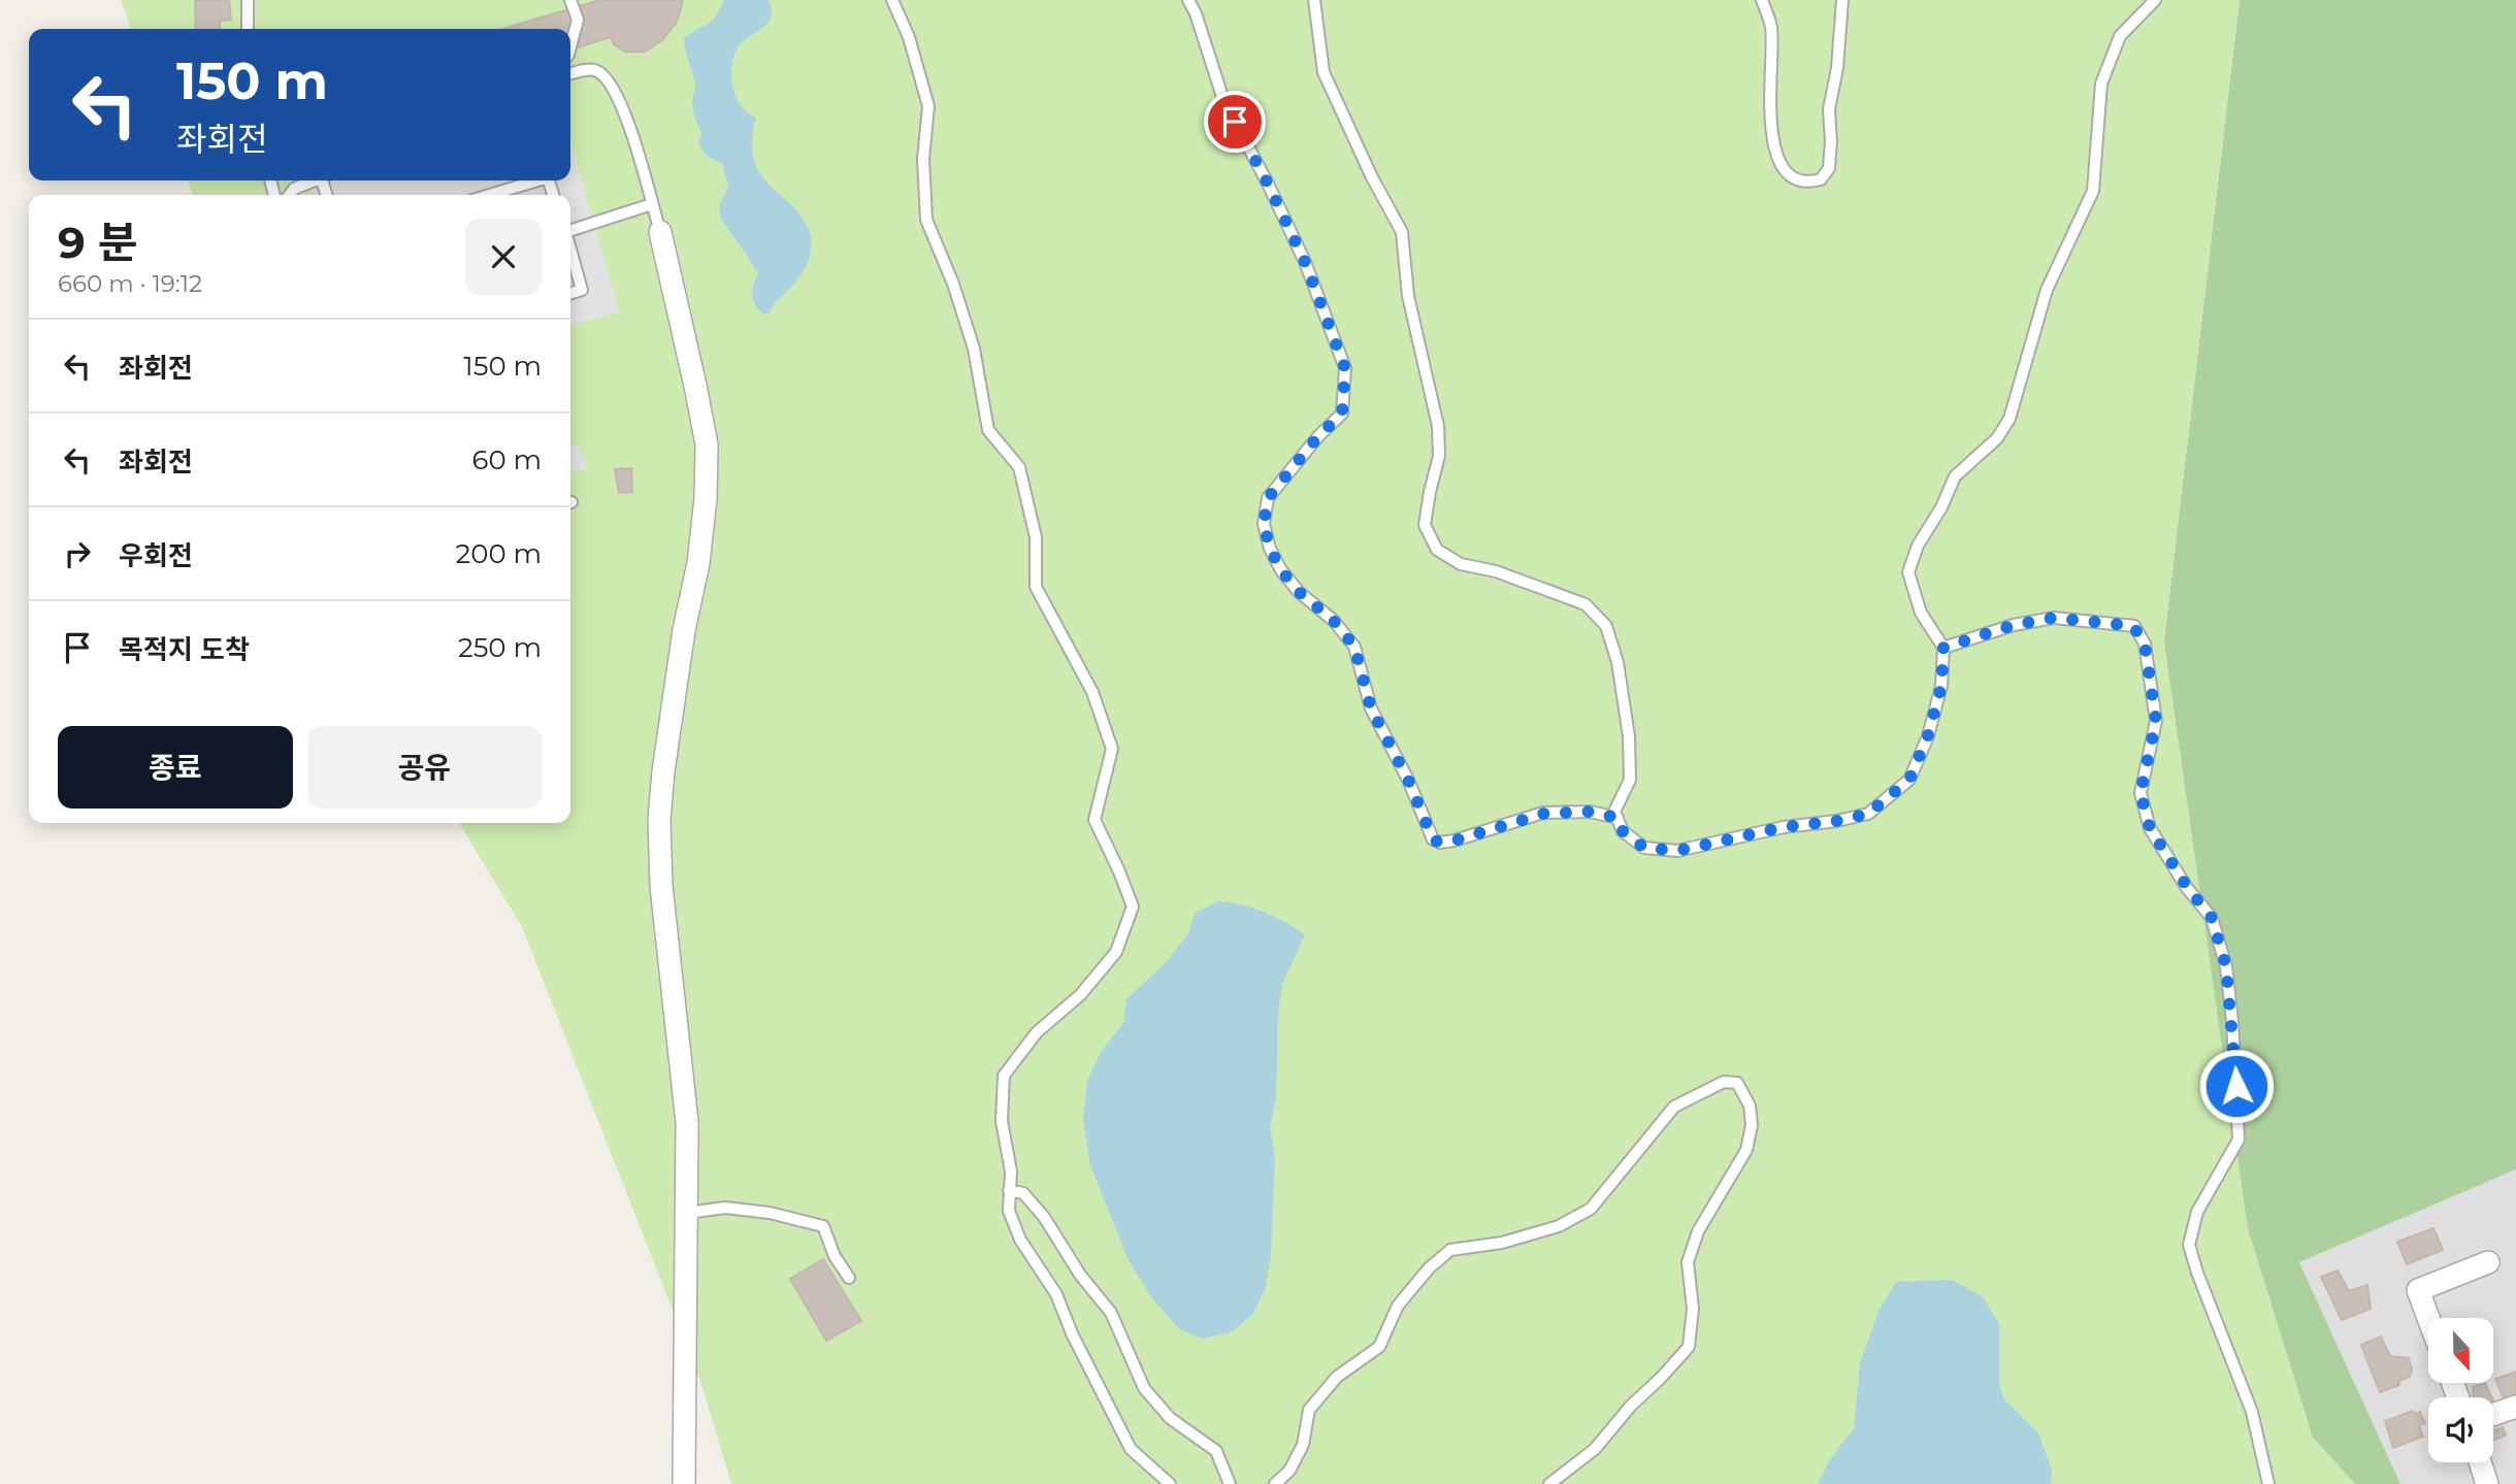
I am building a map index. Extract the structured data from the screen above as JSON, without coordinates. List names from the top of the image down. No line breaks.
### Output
{"north":"bottom","page":{"turn":["150 m","좌회전"],"heading":["9 분","660 m · 19:12"],"list":[{"name":"좌회전","value":"150 m"},{"name":"좌회전","value":"60 m"},{"name":"우회전","value":"200 m"},{"name":"목적지 도착","value":"250 m"}],"buttons":["종료","공유"]}}
